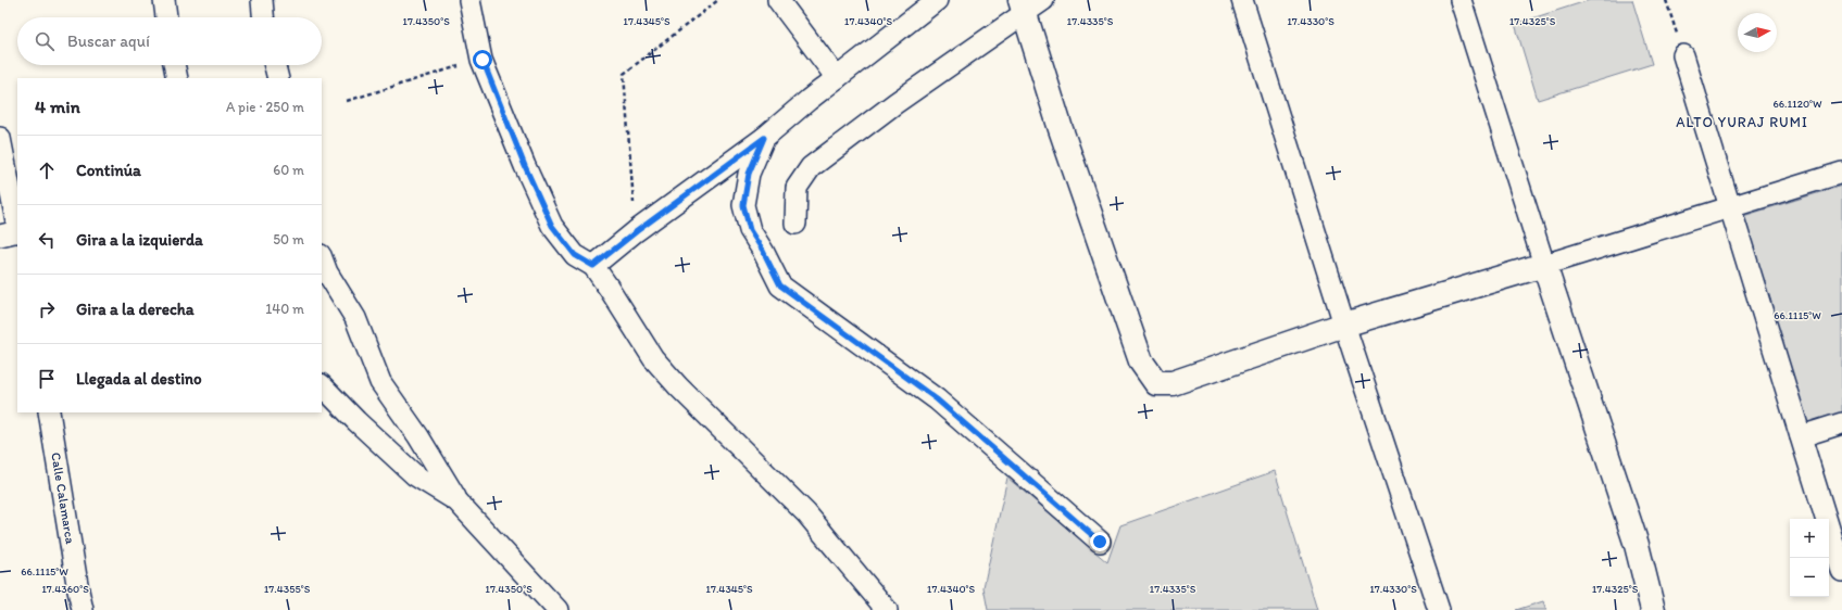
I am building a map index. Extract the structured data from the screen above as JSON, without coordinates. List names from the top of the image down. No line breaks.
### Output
{"streets":{"street":["Calle Calamarca"]},"districts":["ALTO YURAJ RUMI"],"north":"right","page":{"search":"Buscar aquí","heading":["4 min","A pie · 250 m"],"list":[["Continúa","60 m"],["Gira a la izquierda","50 m"],["Gira a la derecha","140 m"],"Llegada al destino"],"map_buttons":["+","−"]},"coordinates":["17.4350°S","17.4345°S","17.4340°S","17.4335°S","17.4330°S","17.4325°S","66.1120°W","66.1115°W","17.4360°S","17.4355°S"]}
